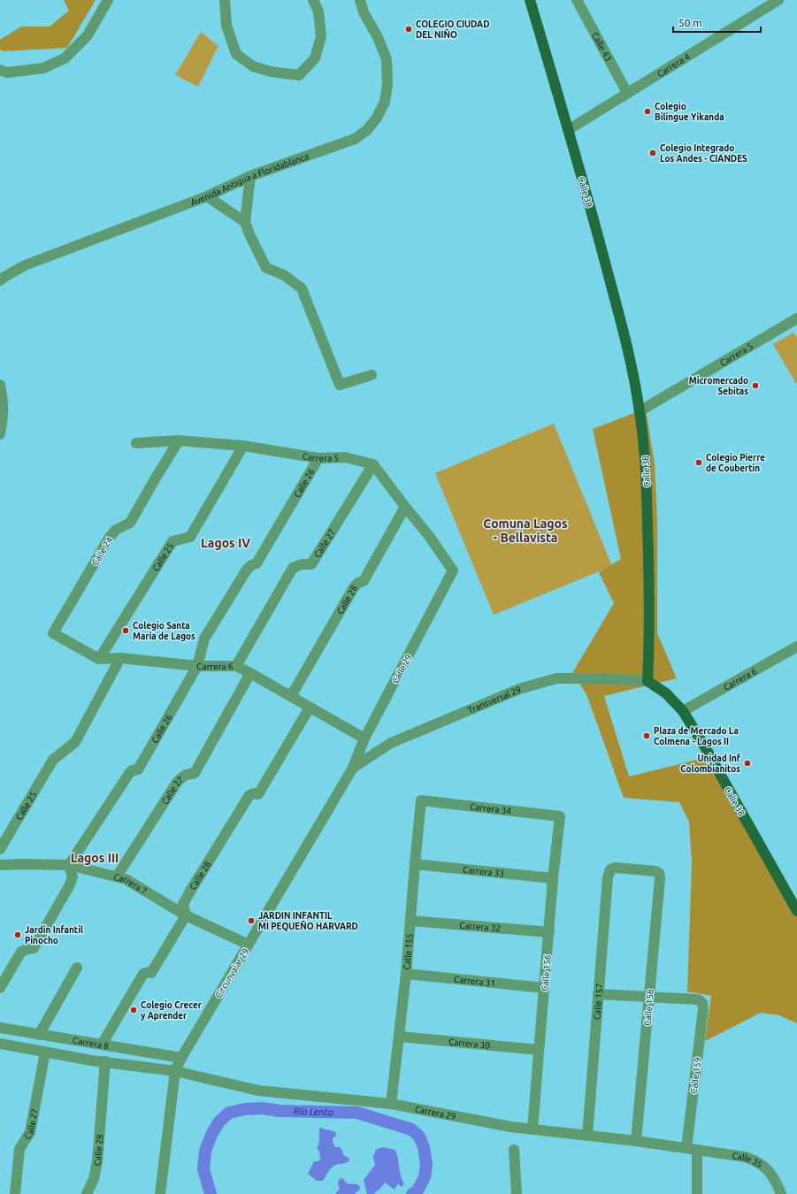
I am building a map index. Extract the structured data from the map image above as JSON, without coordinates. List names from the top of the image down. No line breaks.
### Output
{"streets":{"main road":["Calle 38"],"street":["Calle 43","Carrera 4","Avenida Antigua a Floridablanca","Carrera 5","Calle 26","Calle 27","Calle 24","Calle 25","Calle 28","Carrera 6","Calle 29","Transversal 29","Carrera 34","Carrera 33","Carrera 7","Carrera 32","Calle 155","Circunvalar 29","Calle 156","Carrera 31","Calle 157","Calle 158","Carrera 8","Carrera 30","Calle 159","Carrera 29","Calle 35"]},"crossings":[["Calle 43","Carrera 4"],["Carrera 4","Calle 38"],["Calle 38","Carrera 5"],["Calle 38","Carrera 6"],["Calle 38","Transversal 29"],["Carrera 5","Calle 26"],["Carrera 5","Calle 27"],["Carrera 5","Calle 24"],["Carrera 5","Calle 25"],["Calle 26","Carrera 6"],["Calle 26","Carrera 7"],["Calle 27","Carrera 6"],["Calle 27","Carrera 7"],["Calle 27","Carrera 8"],["Calle 24","Calle 25"],["Calle 24","Carrera 6"],["Calle 25","Carrera 6"],["Calle 28","Carrera 6"],["Calle 28","Calle 29"],["Calle 28","Carrera 7"],["Calle 28","Carrera 8"],["Carrera 6","Calle 29"],["Calle 29","Transversal 29"],["Calle 29","Circunvalar 29"],["Transversal 29","Circunvalar 29"],["Carrera 34","Calle 155"],["Carrera 34","Calle 156"],["Carrera 33","Calle 155"],["Carrera 33","Calle 156"],["Carrera 7","Circunvalar 29"],["Carrera 32","Calle 155"],["Carrera 32","Calle 156"],["Calle 155","Carrera 31"],["Calle 155","Carrera 30"],["Calle 155","Carrera 29"],["Circunvalar 29","Carrera 8"],["Circunvalar 29","Carrera 29"],["Calle 156","Carrera 31"],["Calle 156","Carrera 30"],["Calle 156","Carrera 29"],["Calle 157","Calle 158"],["Calle 157","Carrera 29"],["Calle 158","Calle 159"],["Calle 158","Carrera 29"],["Carrera 8","Carrera 29"],["Calle 159","Carrera 29"],["Carrera 29","Calle 35"]],"districts":["Comuna Lagos - Bellavista","Lagos IV","Lagos III"],"water":["Río Lento"],"places":["COLEGIO CIUDAD DEL NIÑO","Colegio Bilingue Yikanda","Colegio Integrado Los Andes - CIANDES","Micromercado Sebitas","Colegio Pierre de Coubertin","Colegio Santa María de Lagos","Plaza de Mercado La Colmena - Lagos II","Unidad Inf Colombianitos","JARDIN INFANTIL MI PEQUEÑO HARVARD","Jardín Infantil Pinocho","Colegio Crecer y Aprender"],"scale_bar":"50 m"}
